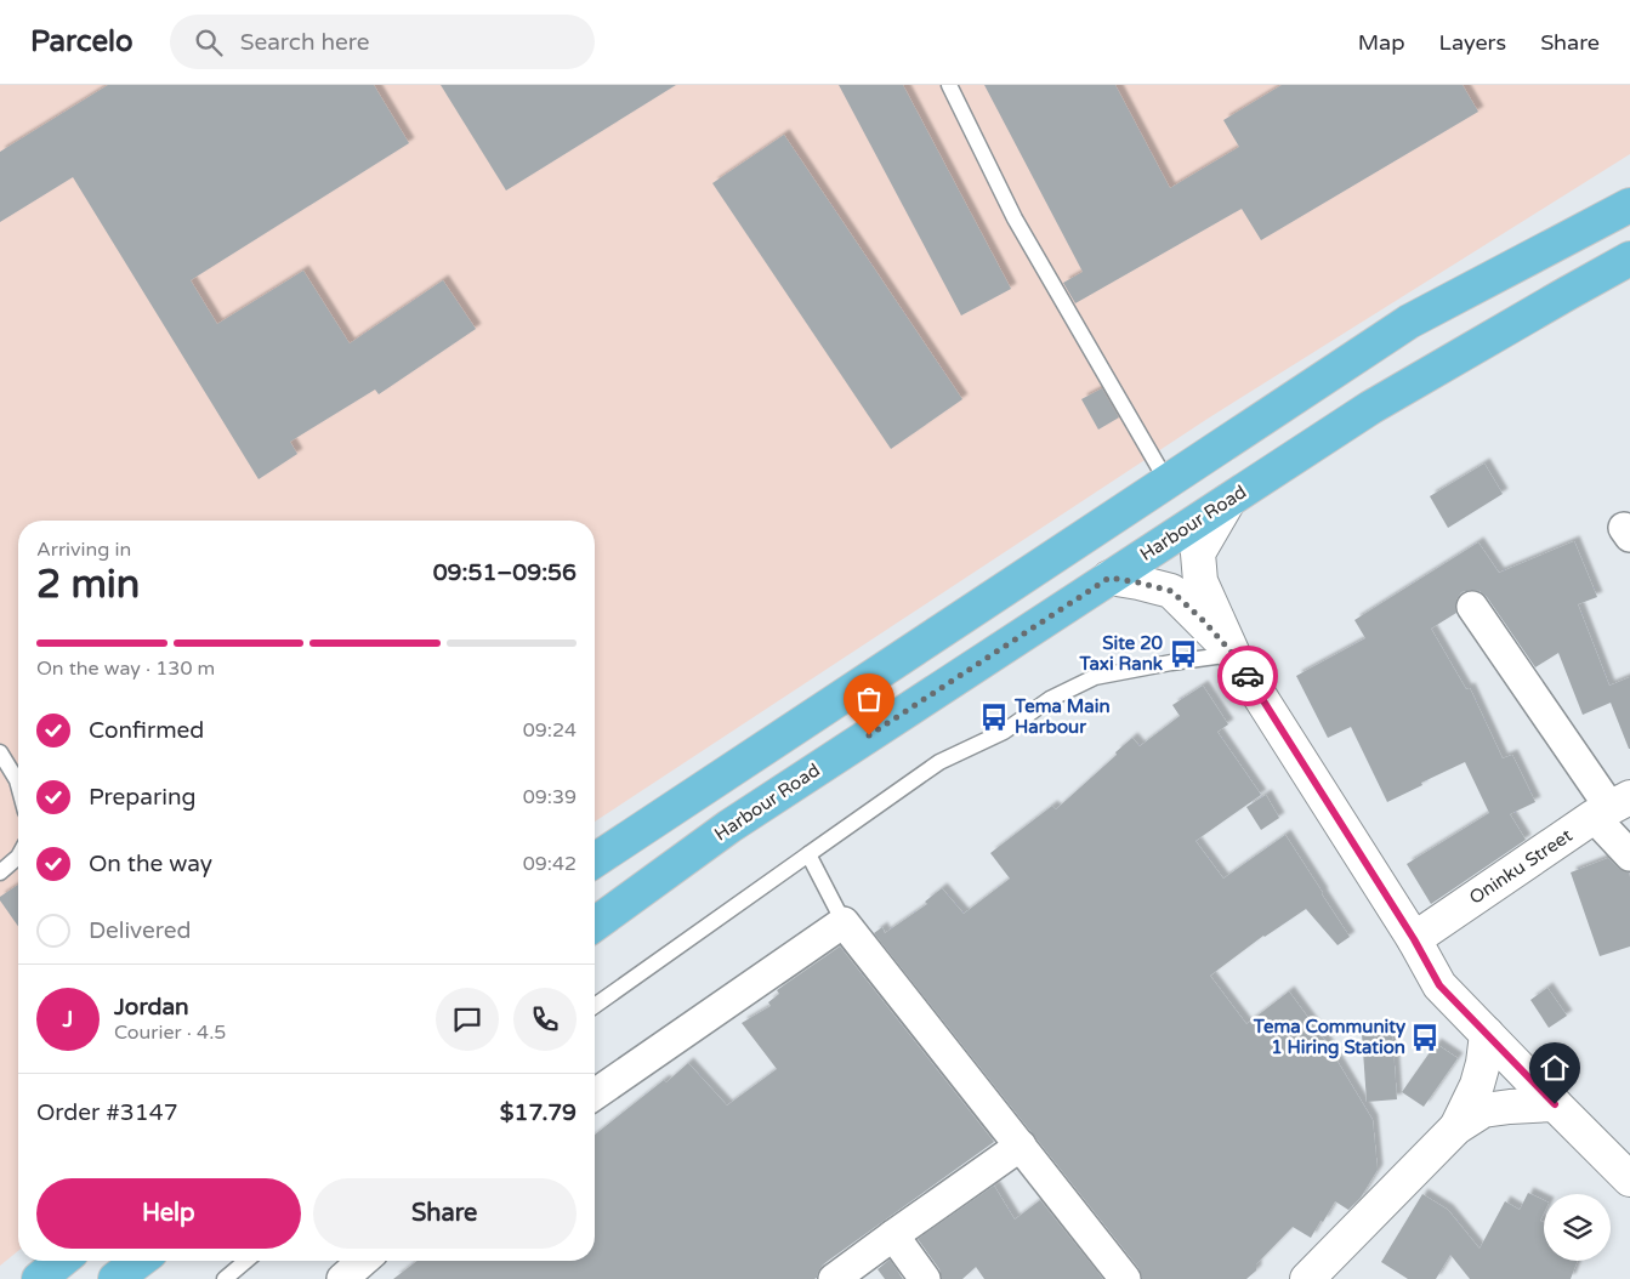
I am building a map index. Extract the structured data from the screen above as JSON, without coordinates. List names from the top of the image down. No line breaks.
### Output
{"streets":{"highway":["Harbour Road"],"street":["Oninku Street"]},"places":{"bus stop":["Site 20 Taxi Rank","Tema Main Harbour","Tema Community 1 Hiring Station"]},"page":{"header":"Parcelo","search":"Search here","nav":["Map","Layers","Share"],"heading":["2 min","Arriving in","09:51–09:56"],"panel":["Jordan","Courier · 4.5","Order #3147","$17.79"],"bar":"On the way · 130 m","list":[["Confirmed","09:24"],["Preparing","09:39"],["On the way","09:42"],"Delivered"],"round":"J","buttons":["Help","Share"]}}
